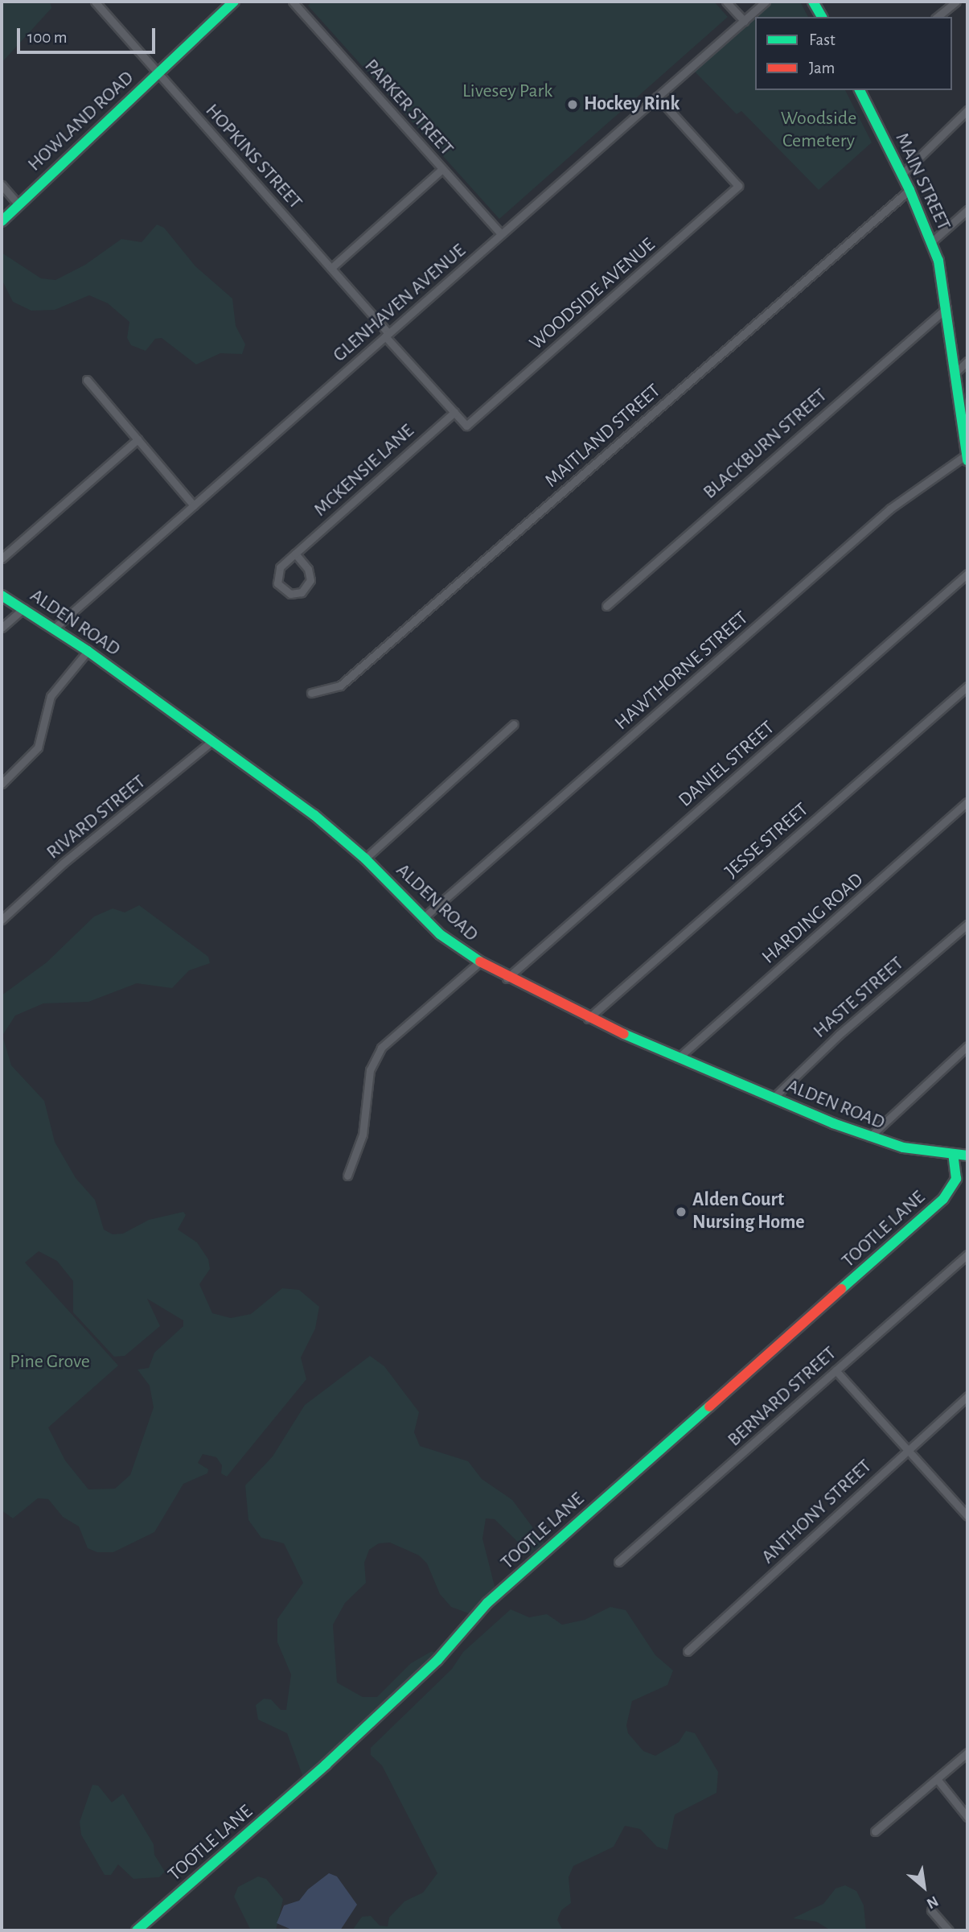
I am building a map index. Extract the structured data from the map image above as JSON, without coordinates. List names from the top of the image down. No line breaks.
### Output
{"streets":{"main road":["HOWLAND ROAD","MAIN STREET","ALDEN ROAD","TOOTLE LANE"],"street":["PARKER STREET","HOPKINS STREET","WOODSIDE AVENUE","GLENHAVEN AVENUE","MAITLAND STREET","BLACKBURN STREET","MCKENSIE LANE","HAWTHORNE STREET","DANIEL STREET","RIVARD STREET","JESSE STREET","HARDING ROAD","HASTE STREET","BERNARD STREET","ANTHONY STREET"]},"crossings":[["PARKER STREET","GLENHAVEN AVENUE"],["HOWLAND ROAD","HOPKINS STREET"],["HOPKINS STREET","WOODSIDE AVENUE"],["HOPKINS STREET","GLENHAVEN AVENUE"],["HOPKINS STREET","MCKENSIE LANE"],["MAIN STREET","MAITLAND STREET"],["MAIN STREET","BLACKBURN STREET"],["MAIN STREET","HAWTHORNE STREET"],["WOODSIDE AVENUE","GLENHAVEN AVENUE"],["GLENHAVEN AVENUE","ALDEN ROAD"],["ALDEN ROAD","HAWTHORNE STREET"],["ALDEN ROAD","DANIEL STREET"],["ALDEN ROAD","RIVARD STREET"],["ALDEN ROAD","JESSE STREET"],["ALDEN ROAD","HARDING ROAD"],["ALDEN ROAD","HASTE STREET"],["ALDEN ROAD","TOOTLE LANE"]],"parks":["Livesey Park","Woodside Cemetery","Pine Grove"],"places":["Hockey Rink","Alden Court Nursing Home"],"legend":["Fast","Jam"],"scale_bar":"100 m","north":"bottom right"}
